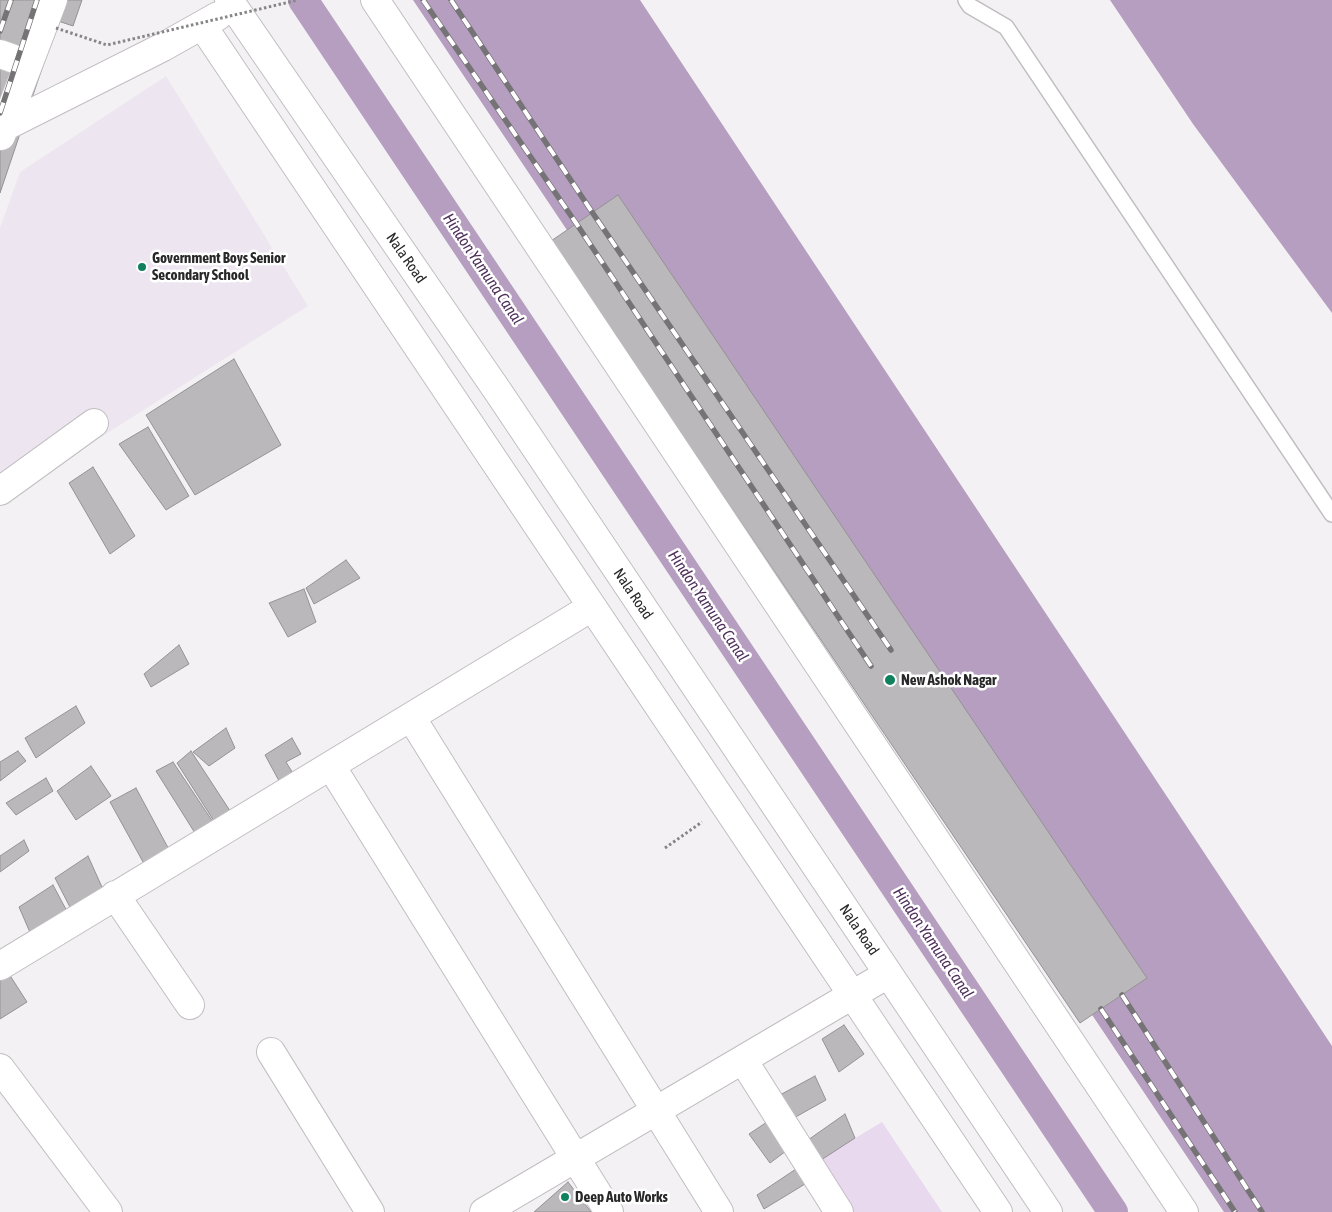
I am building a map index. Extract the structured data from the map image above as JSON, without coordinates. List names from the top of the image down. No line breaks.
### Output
{"streets":{"street":["Nala Road"]},"water":["Hindon Yamuna Canal"],"places":["Government Boys Senior Secondary School","New Ashok Nagar","Deep Auto Works"]}
